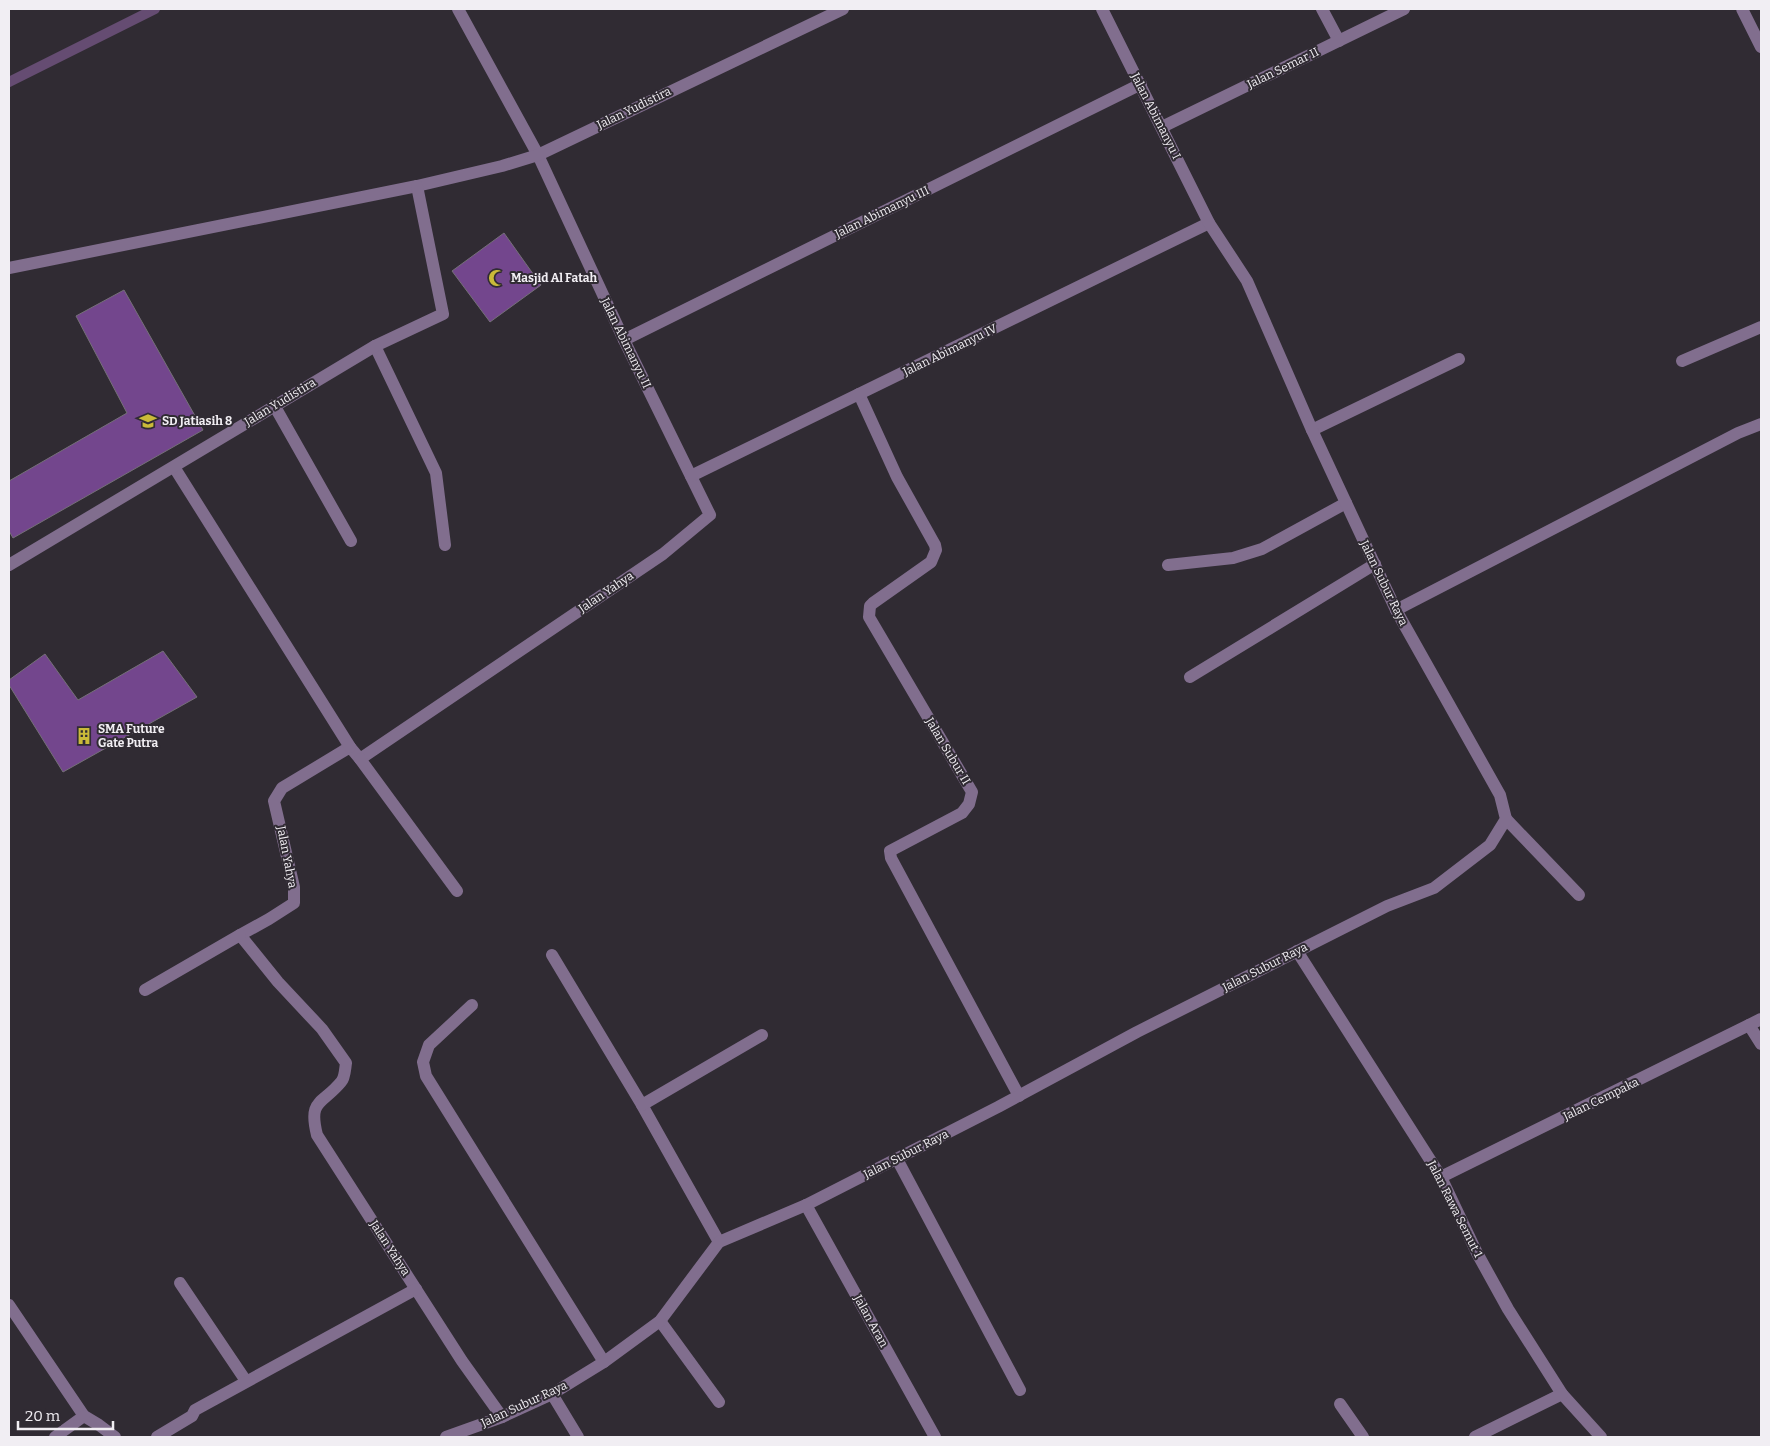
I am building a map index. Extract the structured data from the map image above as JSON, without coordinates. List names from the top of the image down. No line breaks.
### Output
{"streets":{"street":["Jalan Semar II","Jalan Yudistira","Jalan Abimanyu I","Jalan Abimanyu III","Jalan Abimanyu II","Jalan Abimanyu IV","Jalan Subur Raya","Jalan Yahya","Jalan Subur II","Jalan Cempaka","Jalan Rawa Semut 1","Jalan Aran"]},"crossings":[["Jalan Semar II","Jalan Abimanyu I"],["Jalan Yudistira","Jalan Abimanyu II"],["Jalan Abimanyu I","Jalan Abimanyu III"],["Jalan Abimanyu I","Jalan Abimanyu IV"],["Jalan Abimanyu I","Jalan Subur Raya"],["Jalan Abimanyu III","Jalan Abimanyu II"],["Jalan Abimanyu II","Jalan Abimanyu IV"],["Jalan Abimanyu II","Jalan Yahya"],["Jalan Abimanyu IV","Jalan Subur Raya"],["Jalan Abimanyu IV","Jalan Yahya"],["Jalan Abimanyu IV","Jalan Subur II"],["Jalan Subur Raya","Jalan Yahya"],["Jalan Subur Raya","Jalan Subur II"],["Jalan Subur Raya","Jalan Rawa Semut 1"],["Jalan Subur Raya","Jalan Aran"],["Jalan Cempaka","Jalan Rawa Semut 1"]],"places":{"mosque":["Masjid Al Fatah"],"school or university":["SD Jatiasih 8"],"building":["SMA Future Gate Putra"]},"scale_bar":"20 m"}
